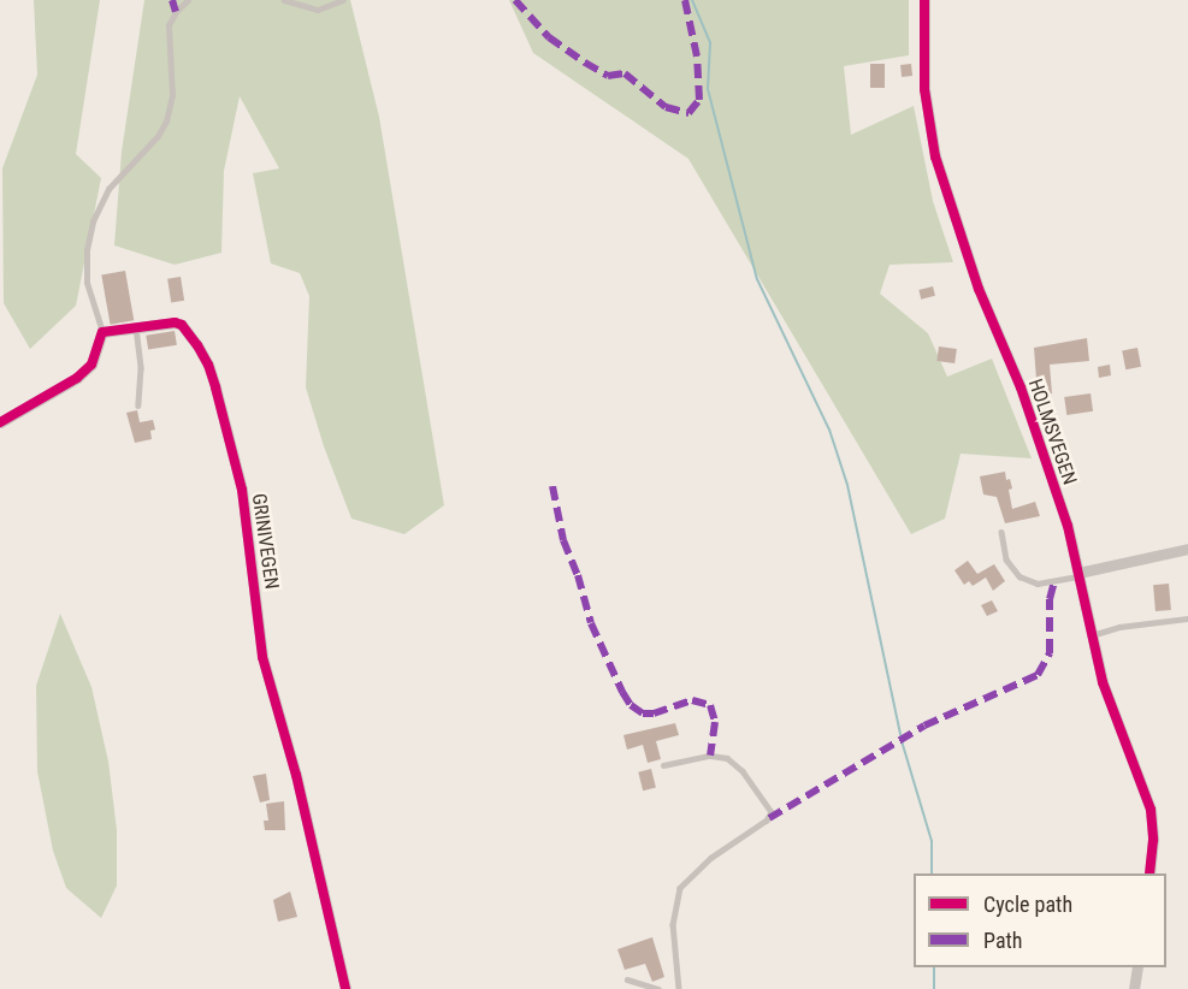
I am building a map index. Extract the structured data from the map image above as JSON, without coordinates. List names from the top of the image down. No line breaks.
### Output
{"streets":{"street":["HOLMSVEGEN","GRINIVEGEN"]},"legend":["Cycle path","Path"]}
